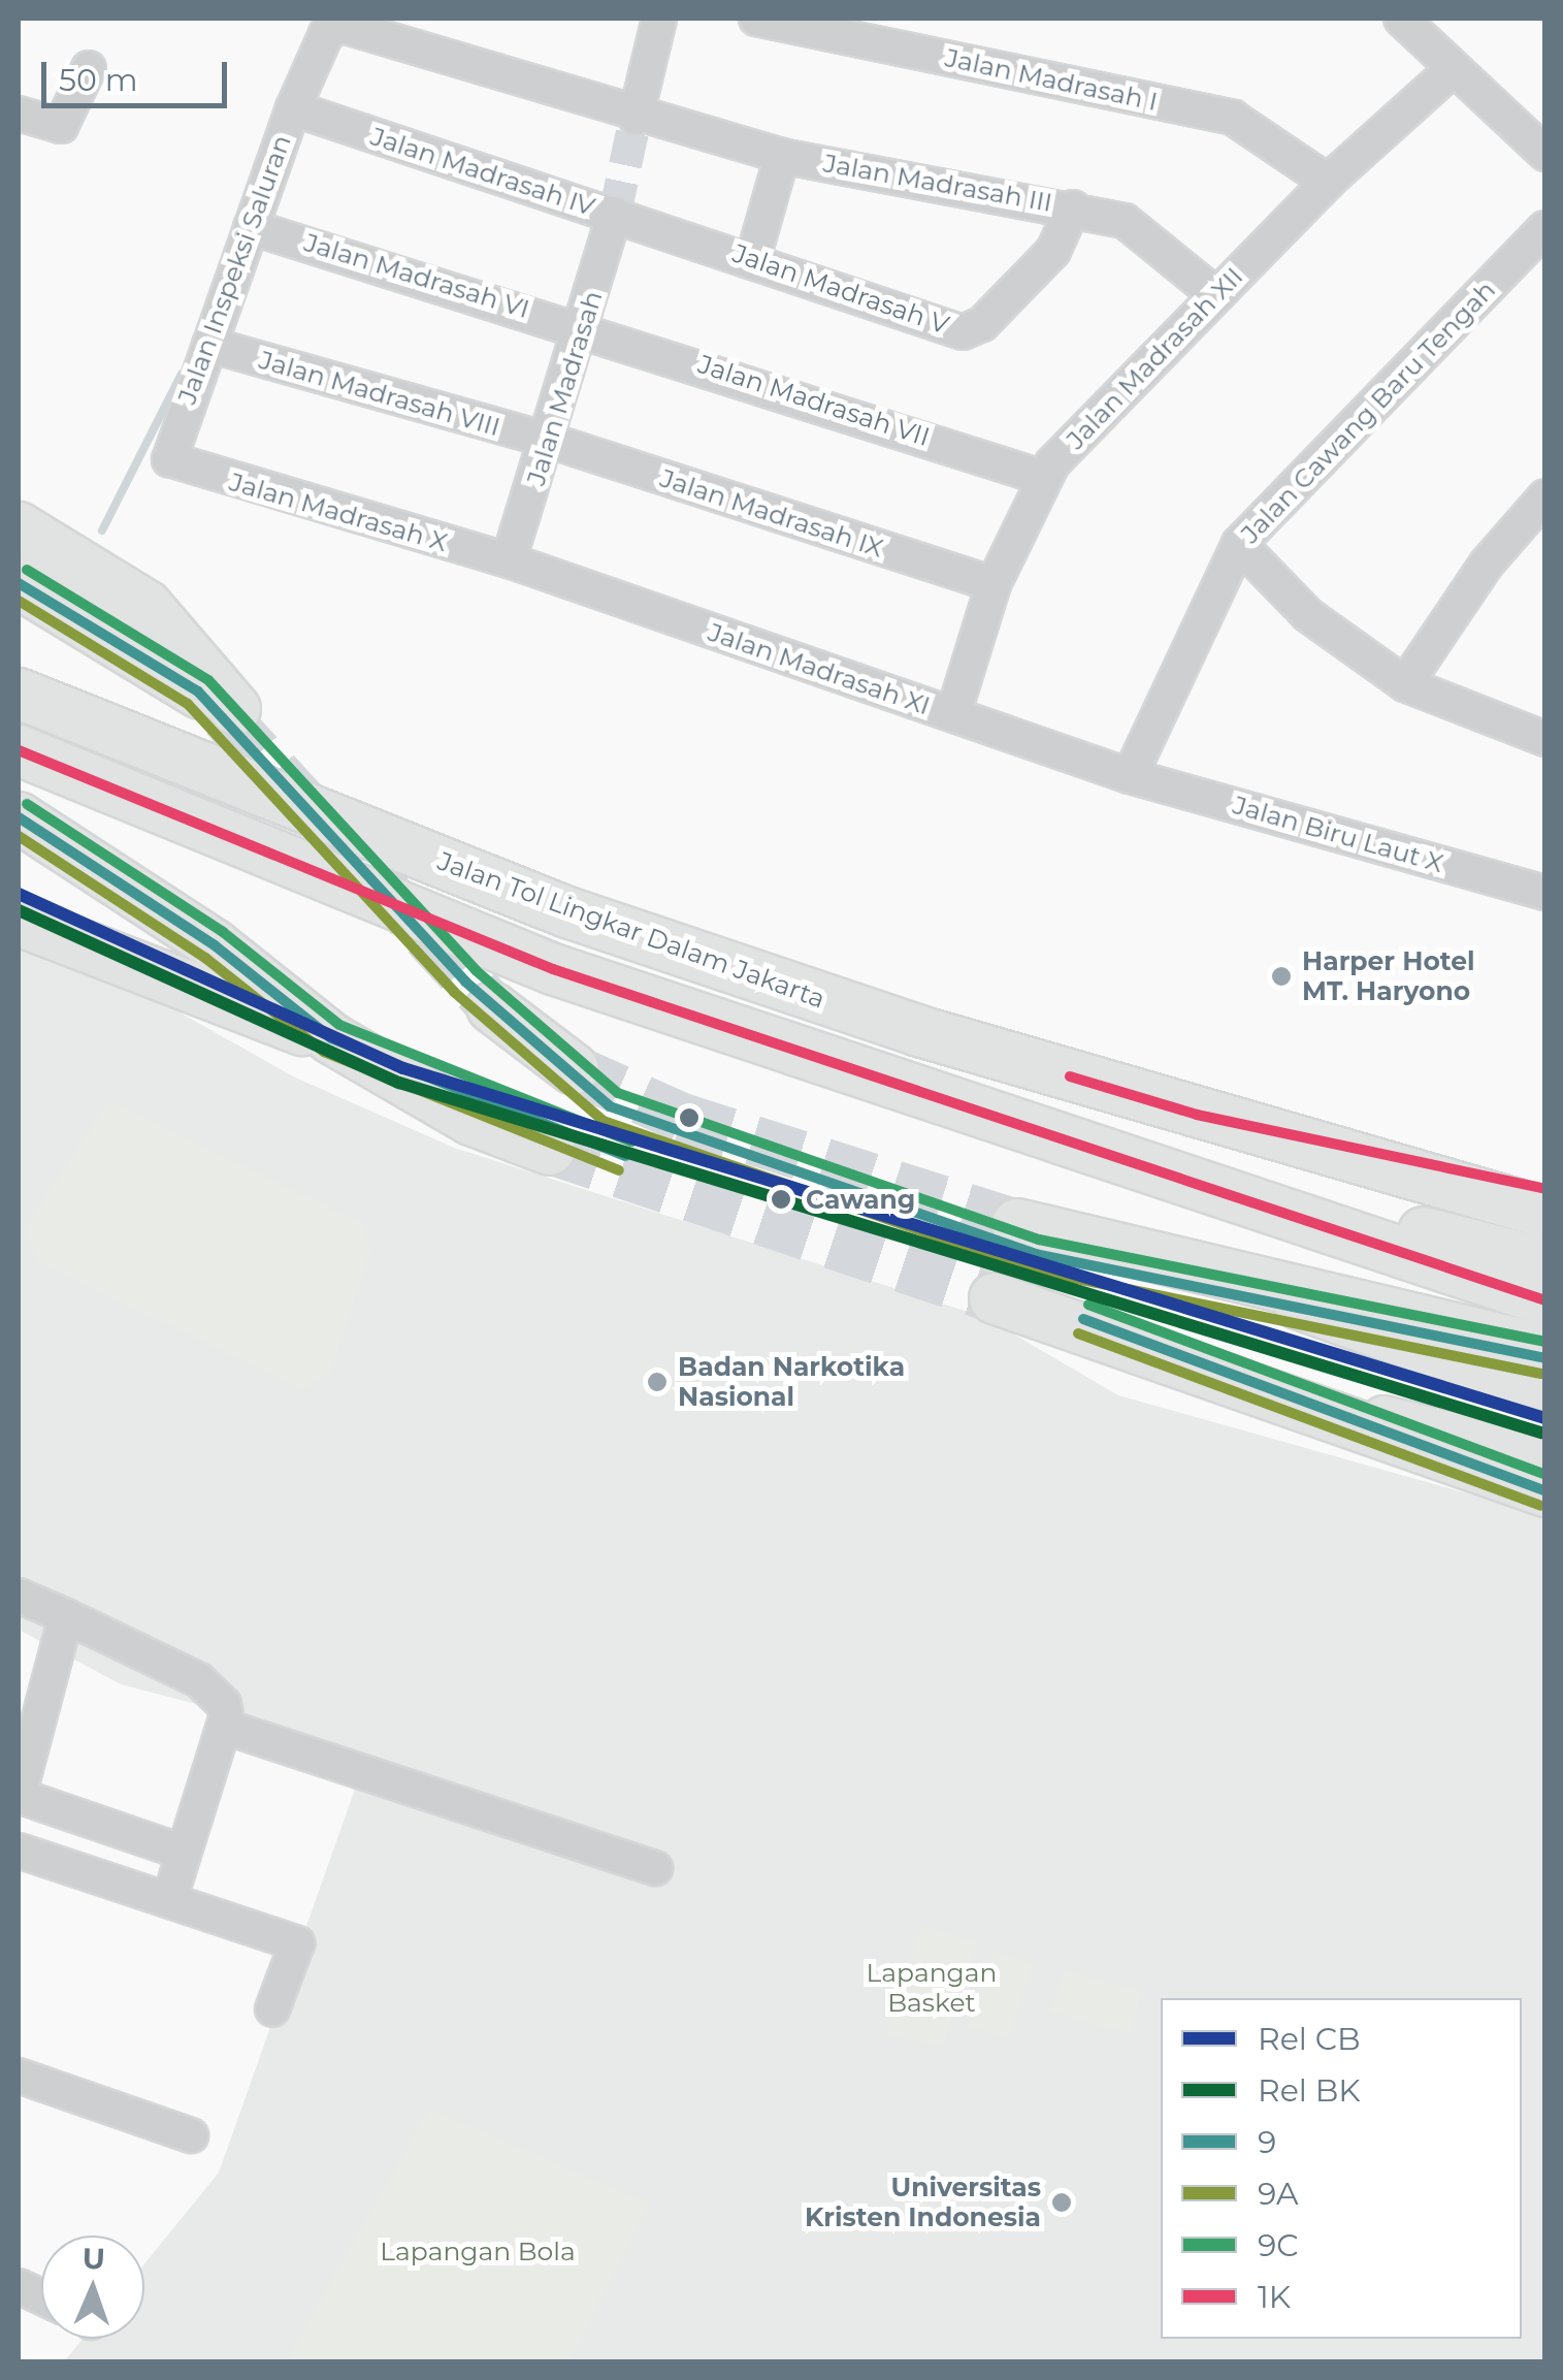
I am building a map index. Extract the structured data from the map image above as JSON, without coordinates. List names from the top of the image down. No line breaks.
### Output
{"streets":{"highway":["Jalan Tol Lingkar Dalam Jakarta"],"street":["Jalan Madrasah I","Jalan Madrasah IV","Jalan Madrasah III","Jalan Inspeksi Saluran","Jalan Madrasah VI","Jalan Madrasah V","Jalan Madrasah XII","Jalan Madrasah","Jalan Madrasah VIII","Jalan Madrasah VII","Jalan Cawang Baru Tengah","Jalan Madrasah X","Jalan Madrasah IX","Jalan Madrasah XI","Jalan Biru Laut X"]},"crossings":[["Jalan Madrasah I","Jalan Madrasah XII"],["Jalan Madrasah IV","Jalan Inspeksi Saluran"],["Jalan Madrasah IV","Jalan Madrasah V"],["Jalan Madrasah IV","Jalan Madrasah"],["Jalan Madrasah III","Jalan Inspeksi Saluran"],["Jalan Madrasah III","Jalan Madrasah V"],["Jalan Madrasah III","Jalan Madrasah XII"],["Jalan Inspeksi Saluran","Jalan Madrasah VI"],["Jalan Inspeksi Saluran","Jalan Madrasah VIII"],["Jalan Inspeksi Saluran","Jalan Madrasah X"],["Jalan Madrasah VI","Jalan Madrasah"],["Jalan Madrasah VI","Jalan Madrasah VII"],["Jalan Madrasah V","Jalan Madrasah"],["Jalan Madrasah XII","Jalan Madrasah VII"],["Jalan Madrasah XII","Jalan Madrasah IX"],["Jalan Madrasah XII","Jalan Madrasah XI"],["Jalan Madrasah","Jalan Madrasah VIII"],["Jalan Madrasah","Jalan Madrasah VII"],["Jalan Madrasah","Jalan Madrasah X"],["Jalan Madrasah","Jalan Madrasah IX"],["Jalan Madrasah","Jalan Madrasah XI"],["Jalan Madrasah VIII","Jalan Madrasah IX"],["Jalan Cawang Baru Tengah","Jalan Madrasah XI"],["Jalan Cawang Baru Tengah","Jalan Biru Laut X"],["Jalan Madrasah X","Jalan Madrasah XI"],["Jalan Madrasah XI","Jalan Biru Laut X"]],"parks":["Lapangan Basket","Lapangan Bola"],"places":["Harper Hotel MT. Haryono","Cawang","Badan Narkotika Nasional","Universitas Kristen Indonesia"],"lines":["transit line 9C","transit line 9","transit line 9A","transit line 1K","rail line CB","rail line BK"],"legend":["Rel CB","Rel BK","9","9A","9C","1K"],"scale_bar":"50 m","north":"top"}
